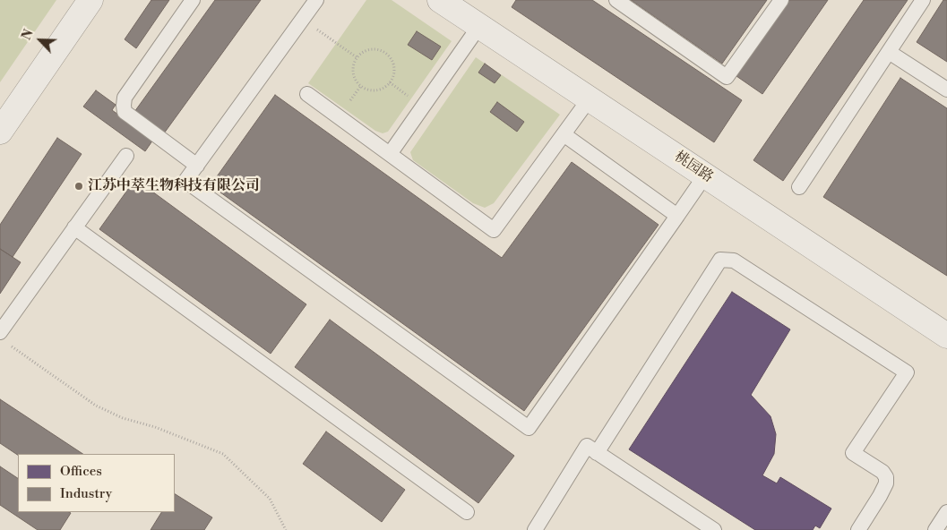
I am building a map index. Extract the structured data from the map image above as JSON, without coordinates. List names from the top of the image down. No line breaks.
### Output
{"streets":{"street":["桃园路"]},"places":["江苏中萃生物科技有限公司"],"legend":["Offices","Industry"],"north":"top left"}
